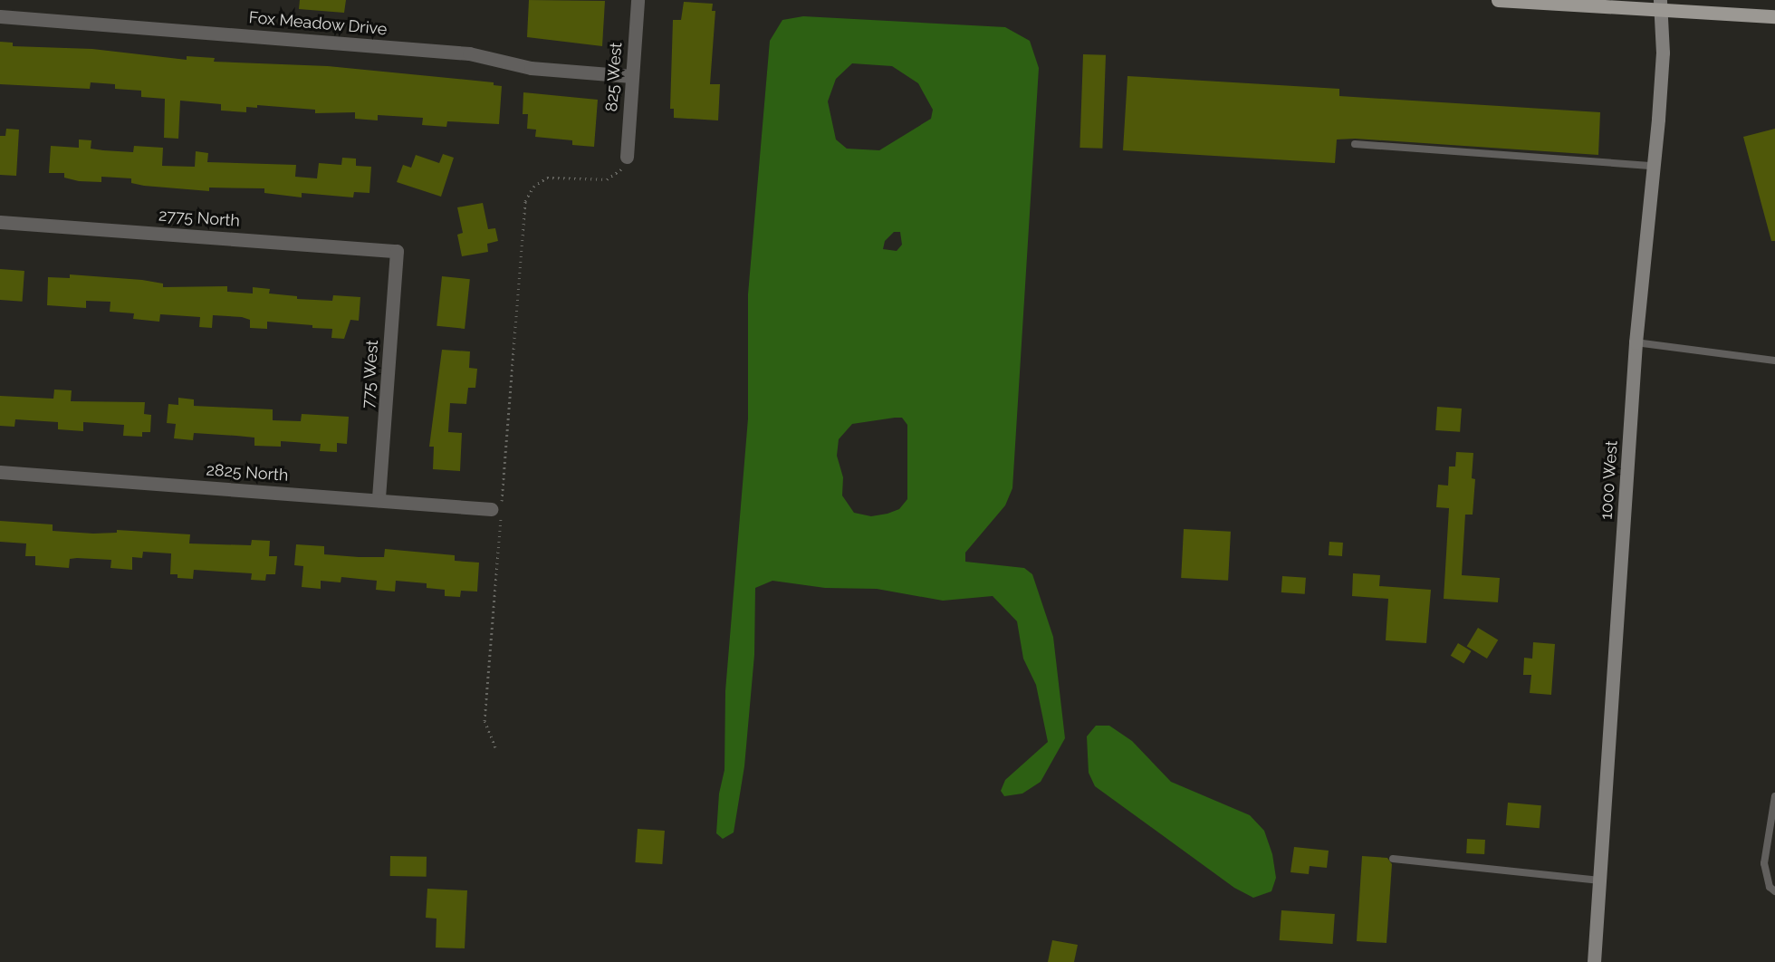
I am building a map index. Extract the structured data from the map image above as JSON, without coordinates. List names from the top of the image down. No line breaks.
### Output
{"streets":{"street":["Fox Meadow Drive","825 West","2775 North","775 West","2825 North","1000 West"]},"crossings":[["Fox Meadow Drive","825 West"],["2775 North","775 West"],["775 West","2825 North"]]}
